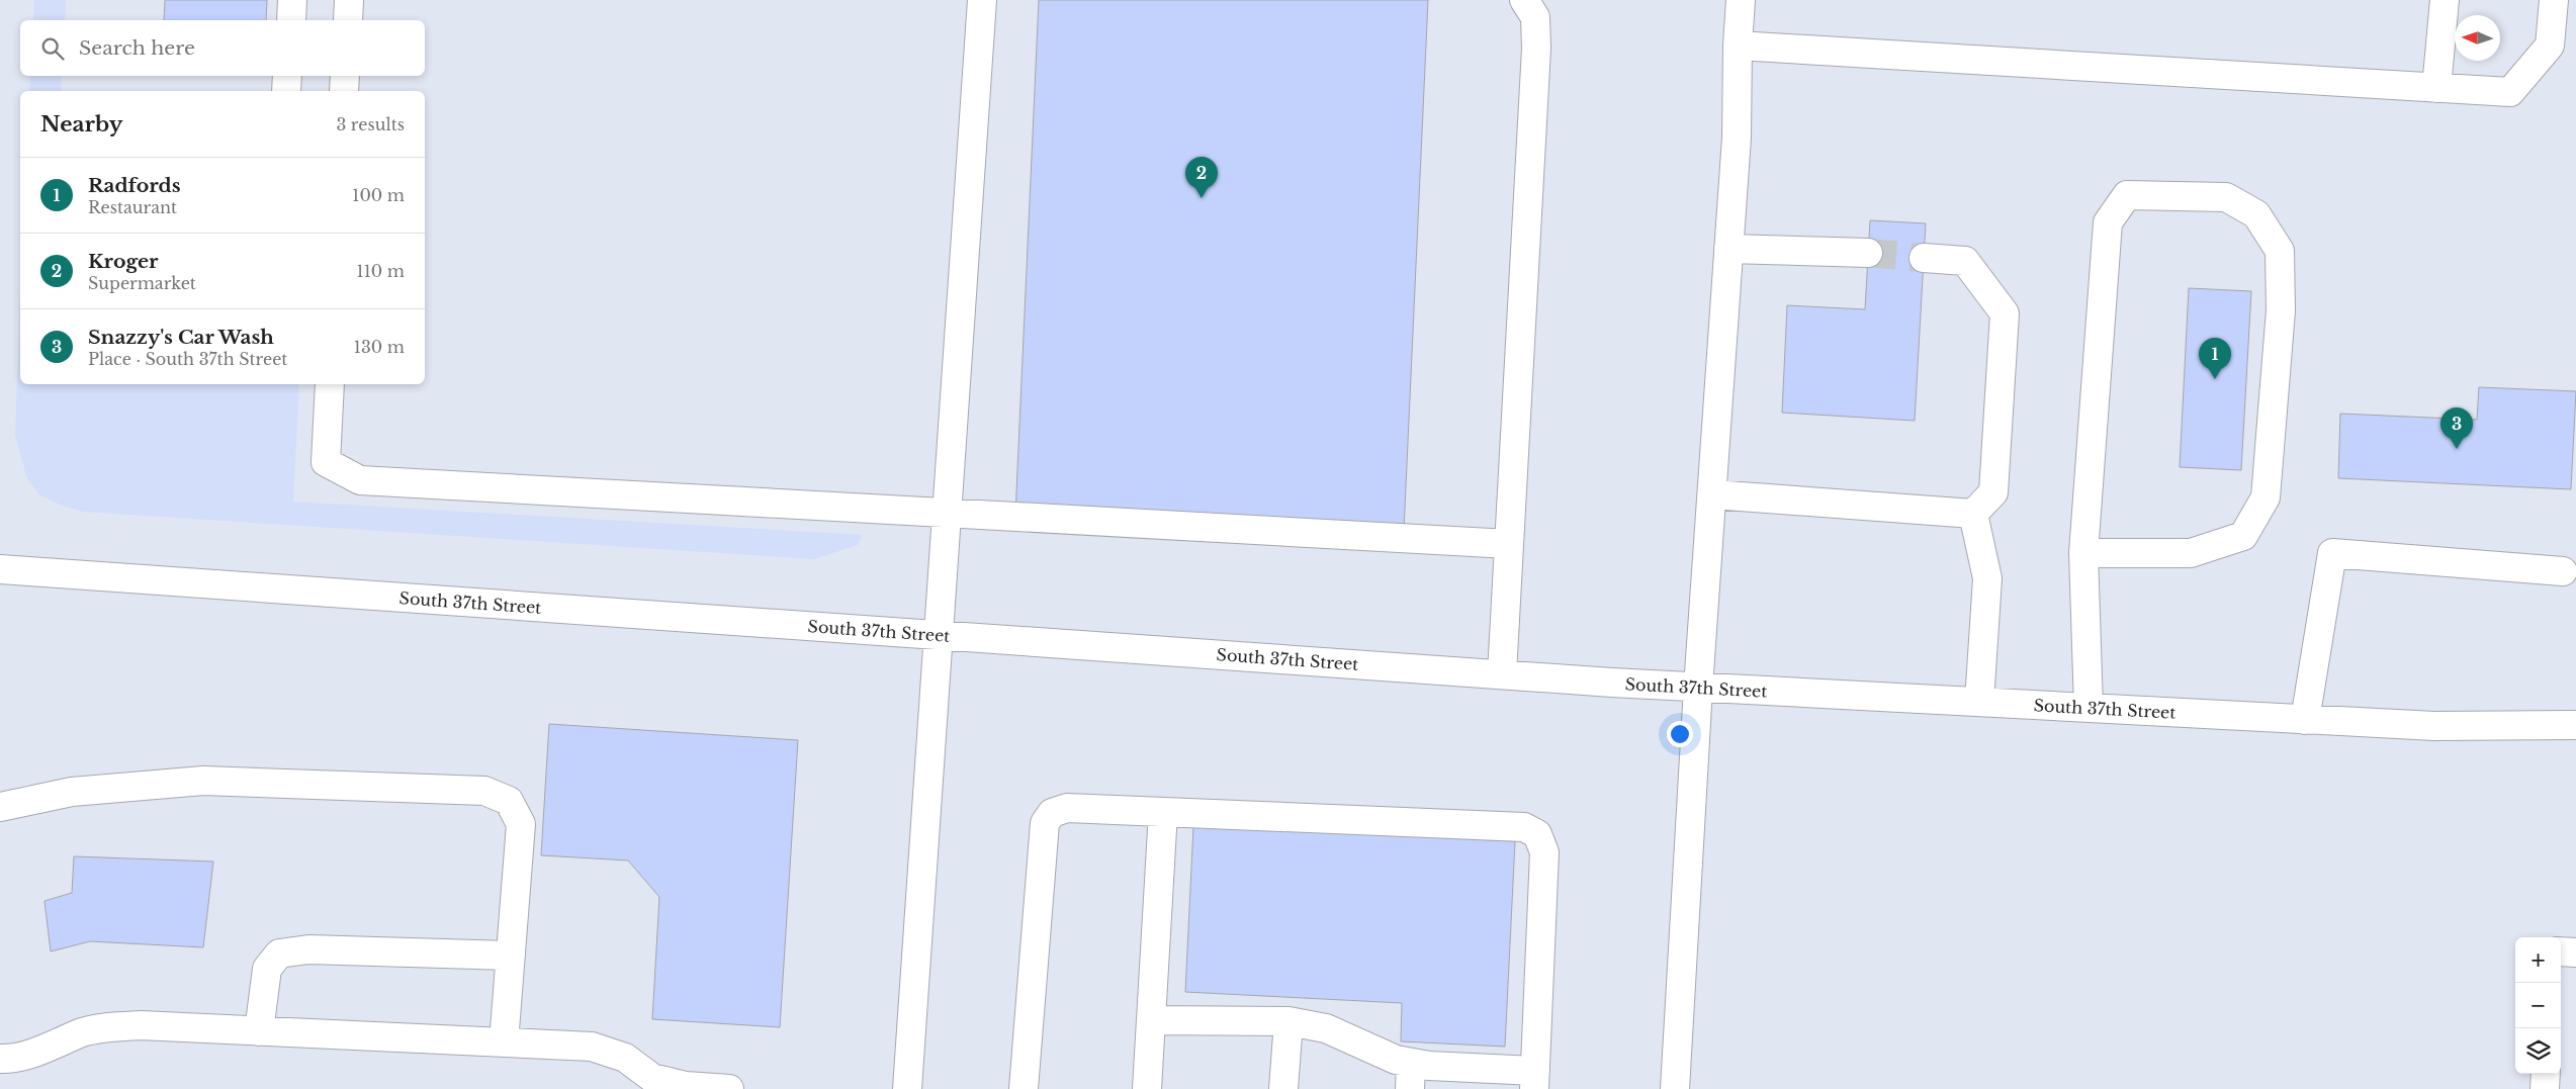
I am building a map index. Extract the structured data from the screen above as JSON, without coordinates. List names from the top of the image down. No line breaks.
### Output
{"streets":{"street":["South 37th Street"]},"north":"left","page":{"search":"Search here","heading":["Nearby","3 results"],"pins":["2","1","3"],"list":[{"mark":"1","name":"Radfords","note":"Restaurant","value":"100 m"},{"mark":"2","name":"Kroger","note":"Supermarket","value":"110 m"},{"mark":"3","name":"Snazzy's Car Wash","note":"Place · South 37th Street","value":"130 m"}],"map_buttons":["+","−"]}}
